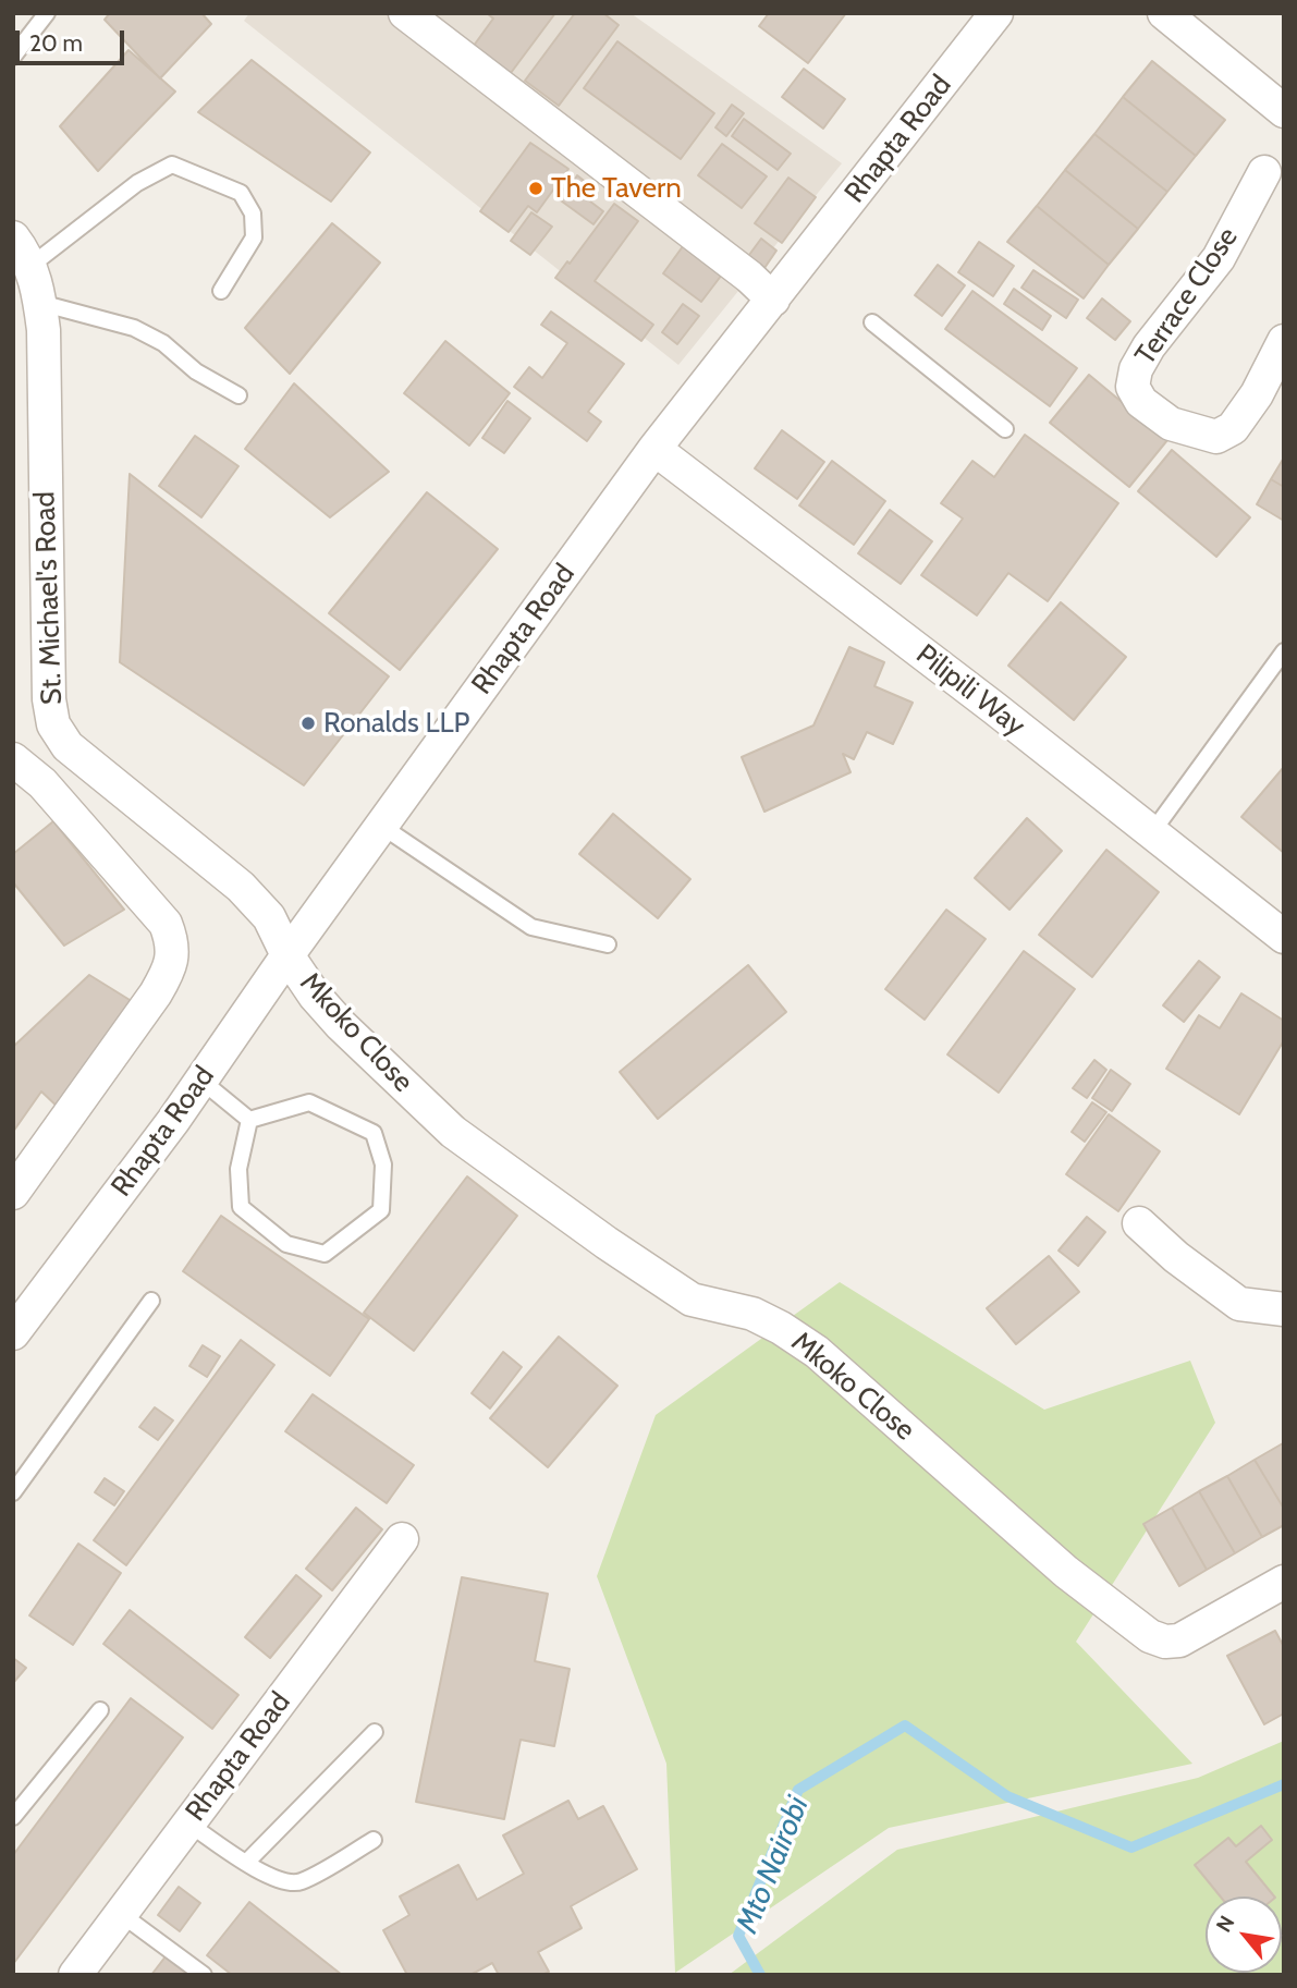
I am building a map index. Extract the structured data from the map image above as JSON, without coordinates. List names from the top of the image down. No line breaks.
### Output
{"streets":{"street":["Rhapta Road","Terrace Close","St. Michael's Road","Pilipili Way","Mkoko Close"]},"crossings":[["Rhapta Road","St. Michael's Road"],["Rhapta Road","Pilipili Way"],["Rhapta Road","Mkoko Close"],["St. Michael's Road","Mkoko Close"]],"water":["Mto Nairobi"],"places":["The Tavern","Ronalds LLP"],"scale_bar":"20 m","north":"top left"}
